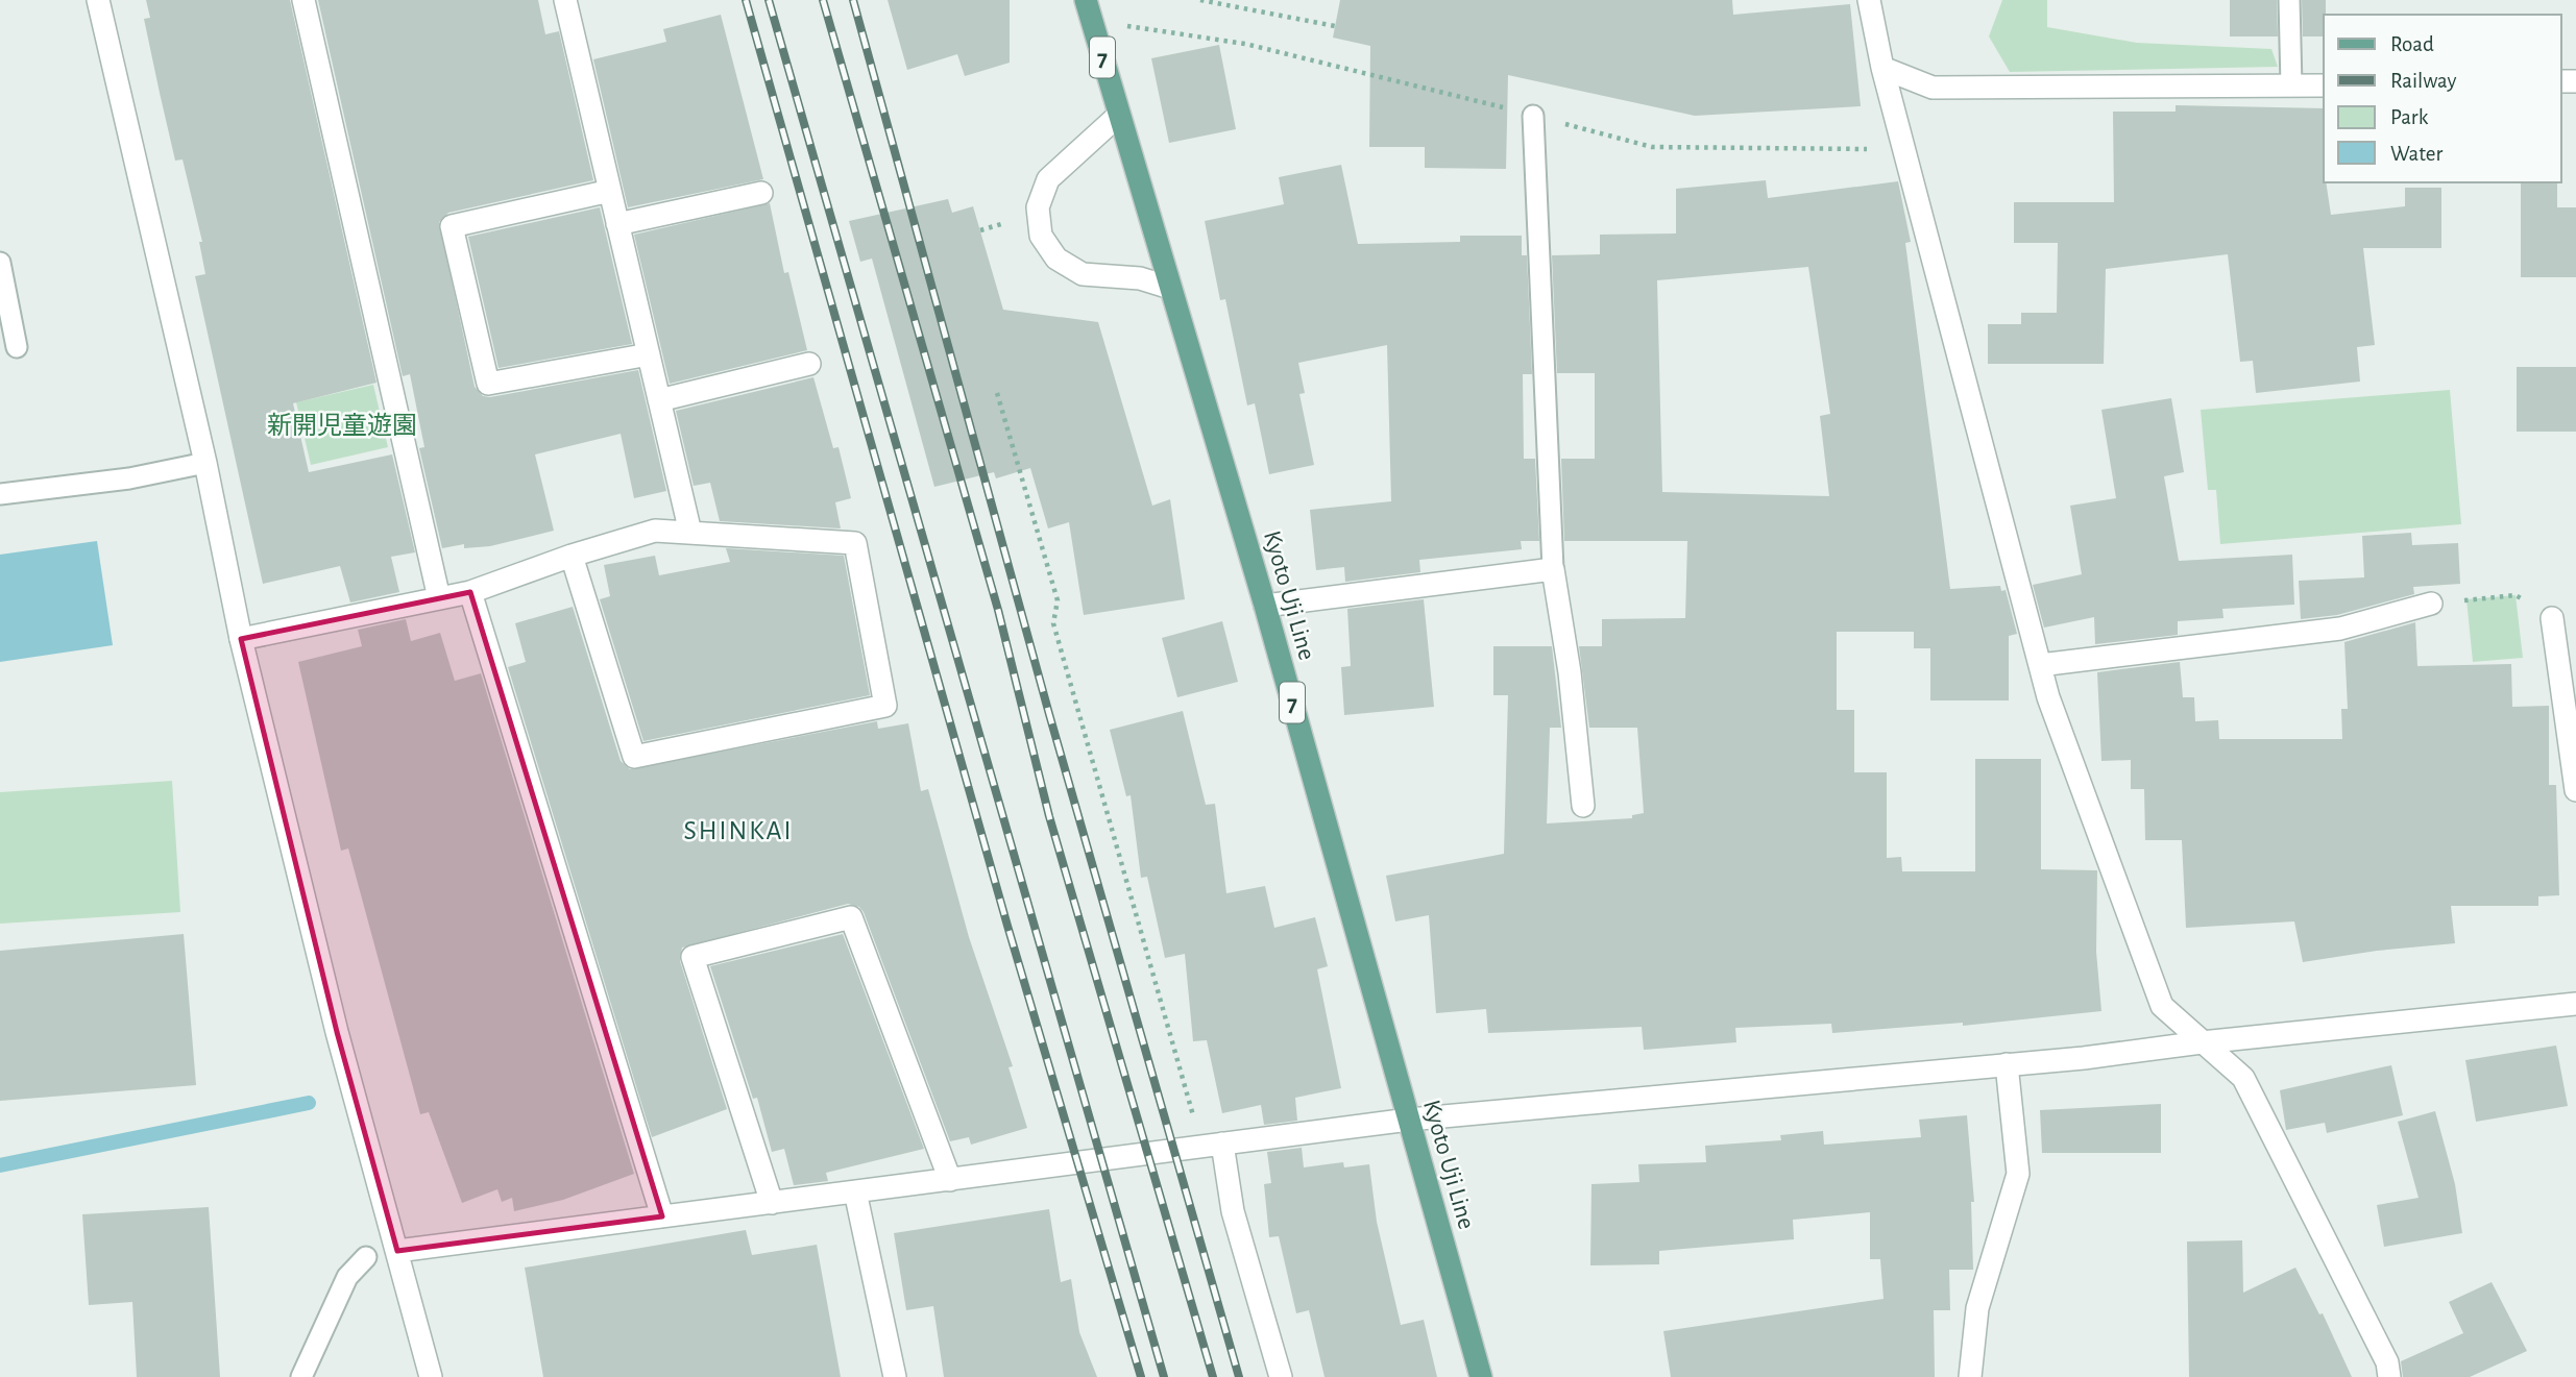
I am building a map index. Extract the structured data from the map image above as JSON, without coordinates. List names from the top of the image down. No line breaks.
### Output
{"streets":{"main road":["7","Kyoto Uji Line"]},"districts":["SHINKAI"],"parks":["新開児童遊園"],"legend":["Road","Railway","Park","Water"]}
